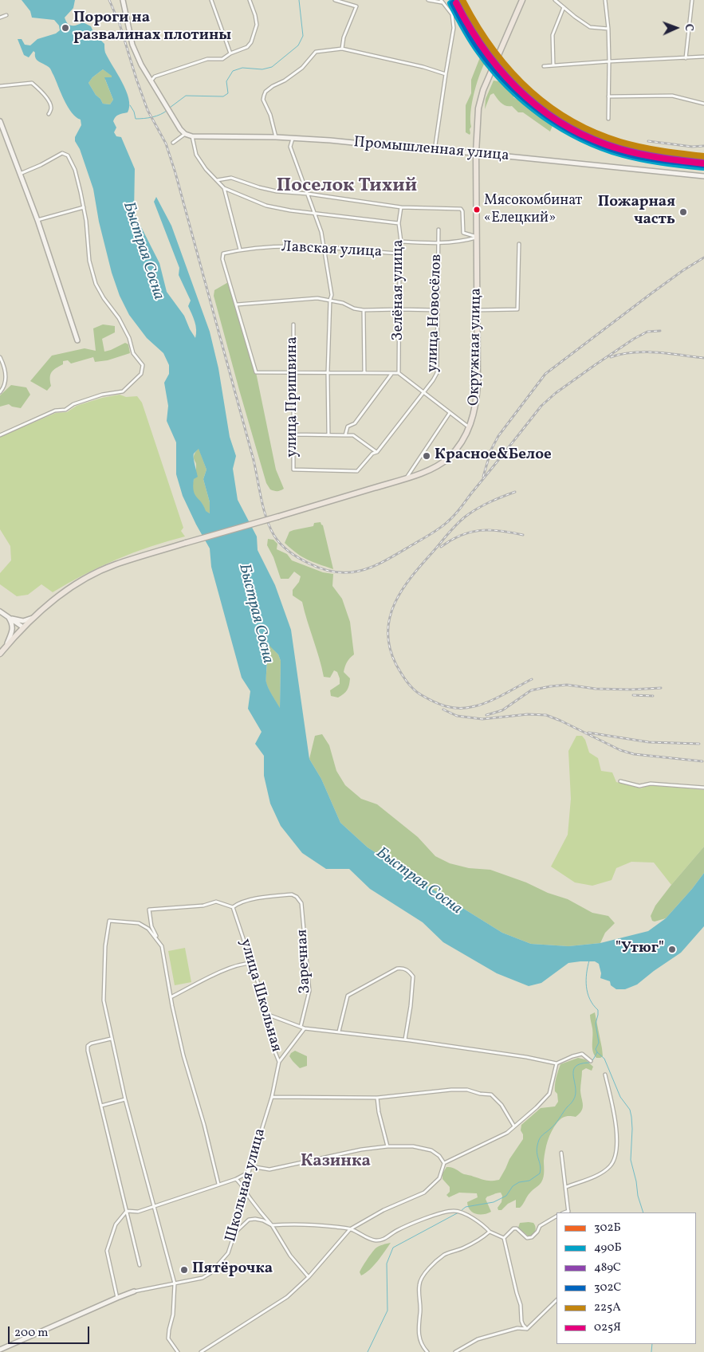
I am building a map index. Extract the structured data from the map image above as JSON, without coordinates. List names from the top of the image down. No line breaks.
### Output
{"streets":{"highway":["Окружная улица"],"street":["Промышленная улица","Лавская улица","Зелёная улица","улица Новосёлов","улица Пришвина","Заречная","улица Школьная","Школьная улица"]},"crossings":[["Промышленная улица","Окружная улица"],["Лавская улица","Зелёная улица"],["улица Новосёлов","улица Пришвина"],["Заречная","улица Школьная"],["улица Школьная","Школьная улица"]],"districts":["Поселок Тихий","Казинка"],"water":["Быстрая Сосна"],"places":["Пороги на развалинах плотины","Мясокомбинат «Елецкий»","Пожарная часть","Красное&Белое","\"Утюг\"","Пятёрочка"],"lines":["transit line 302Б","transit line 489С","transit line 225А","transit line 490Б","transit line 302С","transit line 025Я"],"legend":["302Б","490Б","489С","302С","225А","025Я"],"scale_bar":"200 m","north":"right"}
